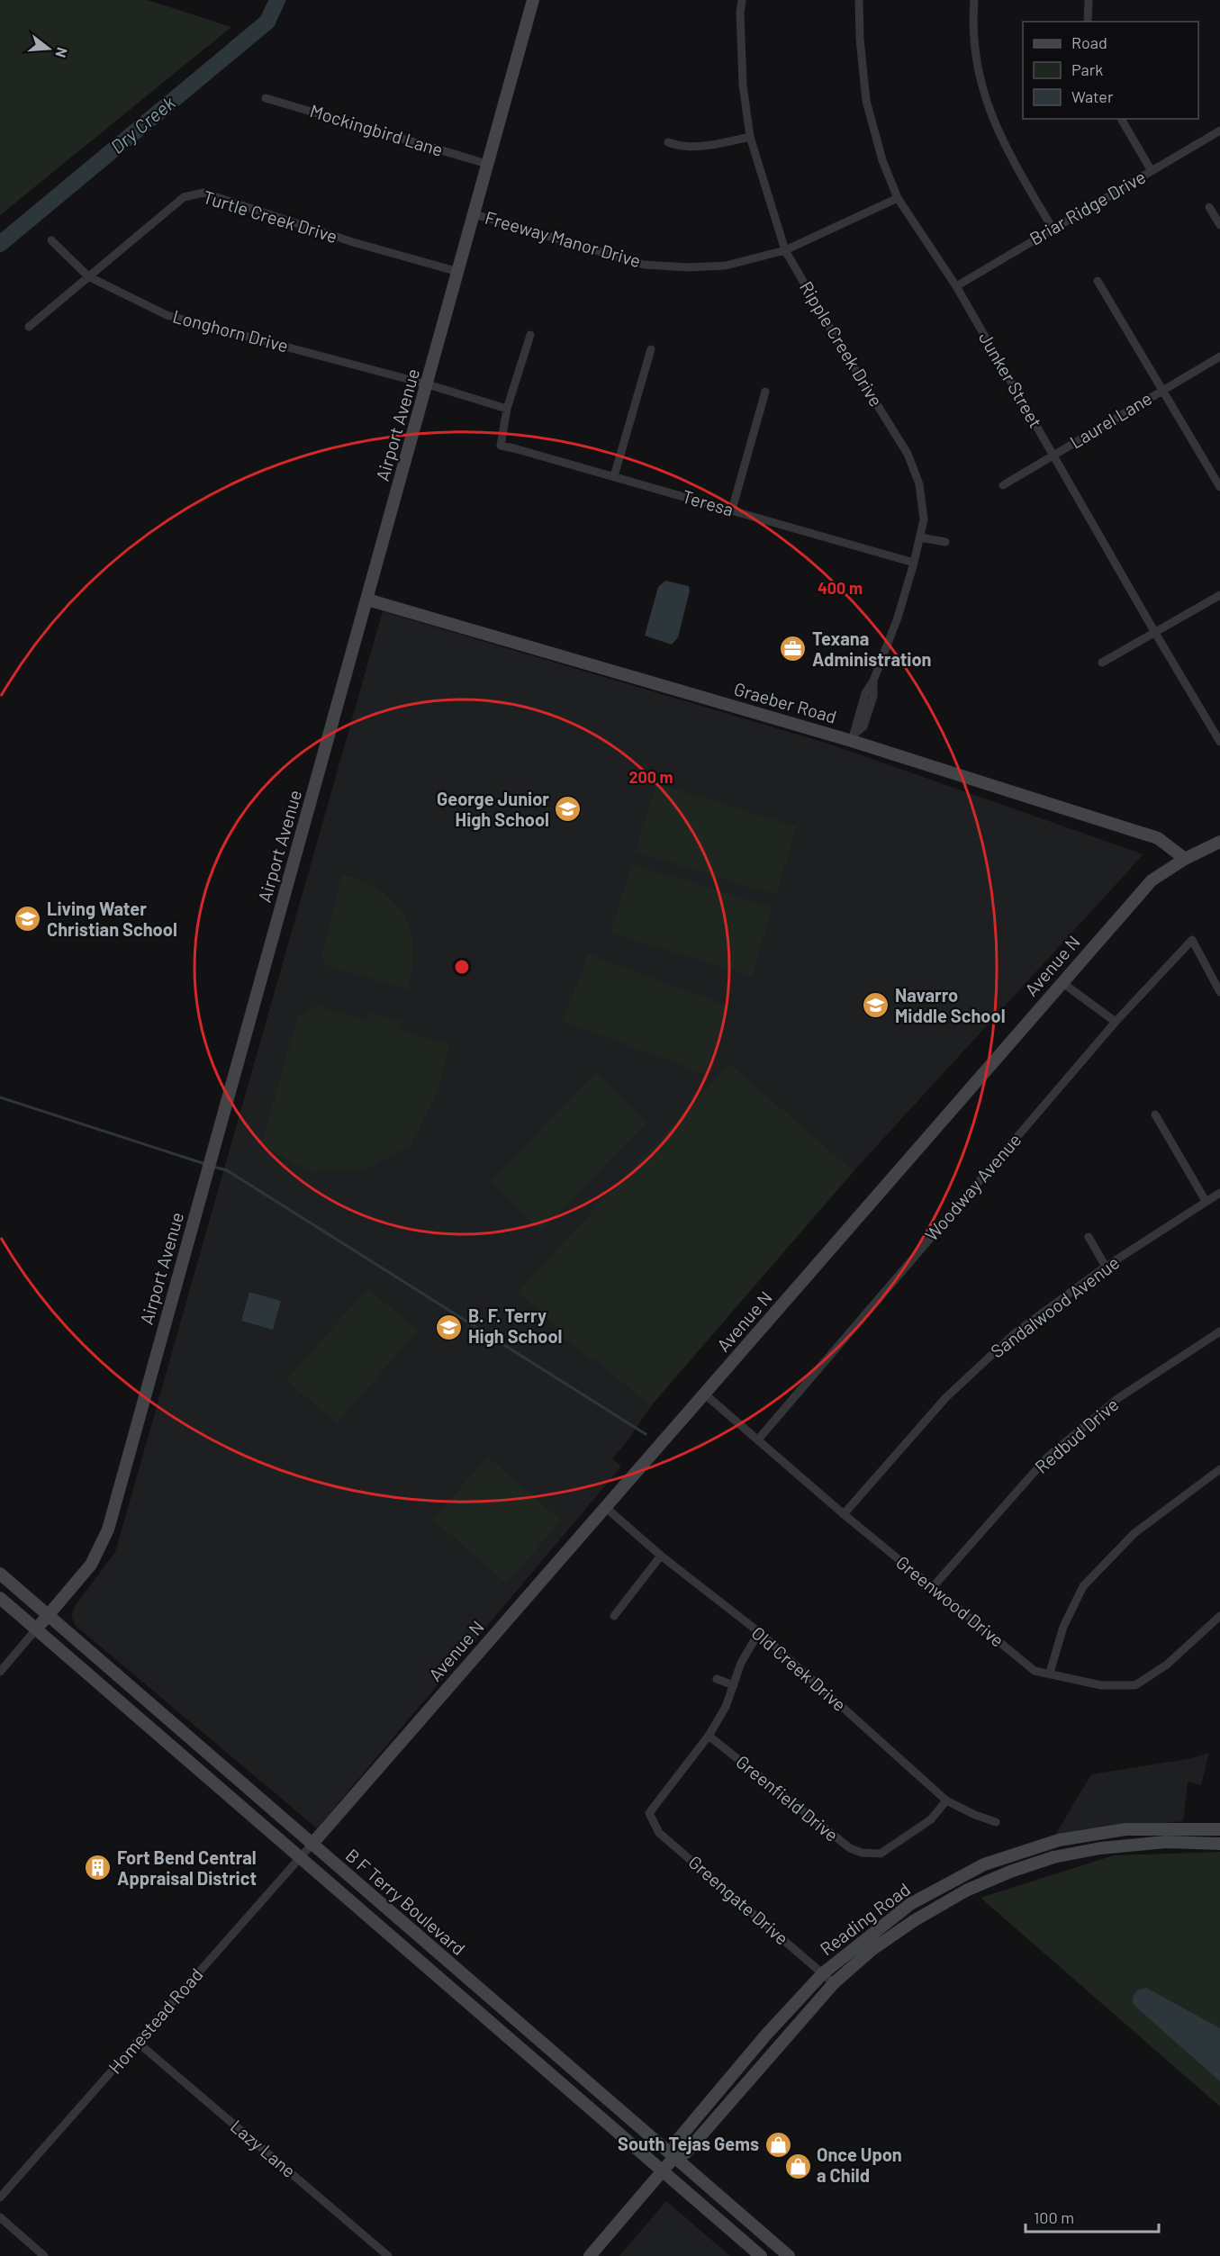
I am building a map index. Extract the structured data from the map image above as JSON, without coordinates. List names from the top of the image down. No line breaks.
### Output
{"streets":{"street":["Mockingbird Lane","Briar Ridge Drive","Turtle Creek Drive","Freeway Manor Drive","Longhorn Drive","Ripple Creek Drive","Junker Street","Laurel Lane","Airport Avenue","Teresa","Graeber Road","Avenue N","Woodway Avenue","Sandalwood Avenue","Redbud Drive","Greenwood Drive","Old Creek Drive","Greenfield Drive","Greengate Drive","B F Terry Boulevard","Reading Road","Homestead Road","Lazy Lane"]},"crossings":[["Mockingbird Lane","Airport Avenue"],["Briar Ridge Drive","Junker Street"],["Turtle Creek Drive","Longhorn Drive"],["Turtle Creek Drive","Airport Avenue"],["Freeway Manor Drive","Ripple Creek Drive"],["Freeway Manor Drive","Junker Street"],["Freeway Manor Drive","Airport Avenue"],["Longhorn Drive","Airport Avenue"],["Longhorn Drive","Teresa"],["Ripple Creek Drive","Teresa"],["Ripple Creek Drive","Graeber Road"],["Junker Street","Laurel Lane"],["Airport Avenue","Graeber Road"],["Airport Avenue","B F Terry Boulevard"],["Graeber Road","Avenue N"],["Avenue N","Greenwood Drive"],["Avenue N","Old Creek Drive"],["Avenue N","B F Terry Boulevard"],["Avenue N","Homestead Road"],["Woodway Avenue","Greenwood Drive"],["Sandalwood Avenue","Greenwood Drive"],["Redbud Drive","Greenwood Drive"],["Old Creek Drive","Greenfield Drive"],["Greenfield Drive","Greengate Drive"],["Greengate Drive","Reading Road"],["B F Terry Boulevard","Reading Road"],["B F Terry Boulevard","Homestead Road"],["Homestead Road","Lazy Lane"]],"water":["Dry Creek"],"places":{"office":["Texana Administration"],"school or university":["George Junior High School","Living Water Christian School","Navarro Middle School","B. F. Terry High School"],"building":["Fort Bend Central Appraisal District"],"shop":["South Tejas Gems","Once Upon a Child"]},"legend":["Road","Park","Water"],"scale_bar":"100 m","north":"right","rings":["400 m","200 m"]}
